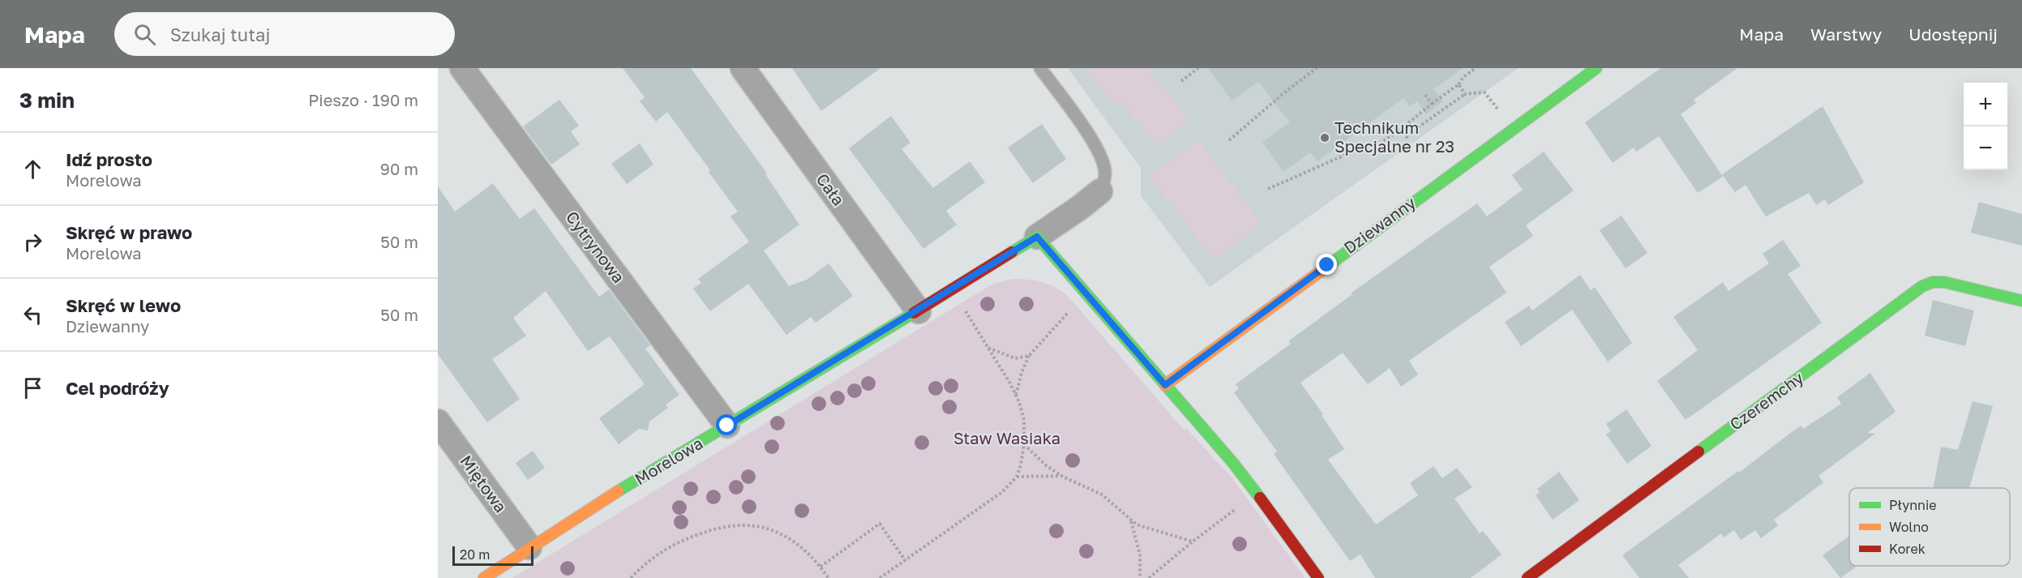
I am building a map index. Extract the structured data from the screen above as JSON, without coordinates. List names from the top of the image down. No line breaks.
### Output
{"streets":{"street":["Cała","Dziewanny","Cytrynowa","Czeremchy","Morelowa","Miętowa"]},"crossings":[["Cała","Morelowa"],["Cytrynowa","Morelowa"],["Morelowa","Miętowa"]],"parks":["Staw Wasiaka"],"places":["Technikum Specjalne nr 23"],"legend":["Płynnie","Wolno","Korek"],"scale_bar":"20 m","page":{"header":"Mapa","search":"Szukaj tutaj","nav":["Mapa","Warstwy","Udostępnij"],"heading":["3 min","Pieszo · 190 m"],"map_buttons":["+","−"],"list":[["Idź prosto","Morelowa","90 m"],["Skręć w prawo","Morelowa","50 m"],["Skręć w lewo","Dziewanny","50 m"],"Cel podróży"],"scale":"20 m"}}
